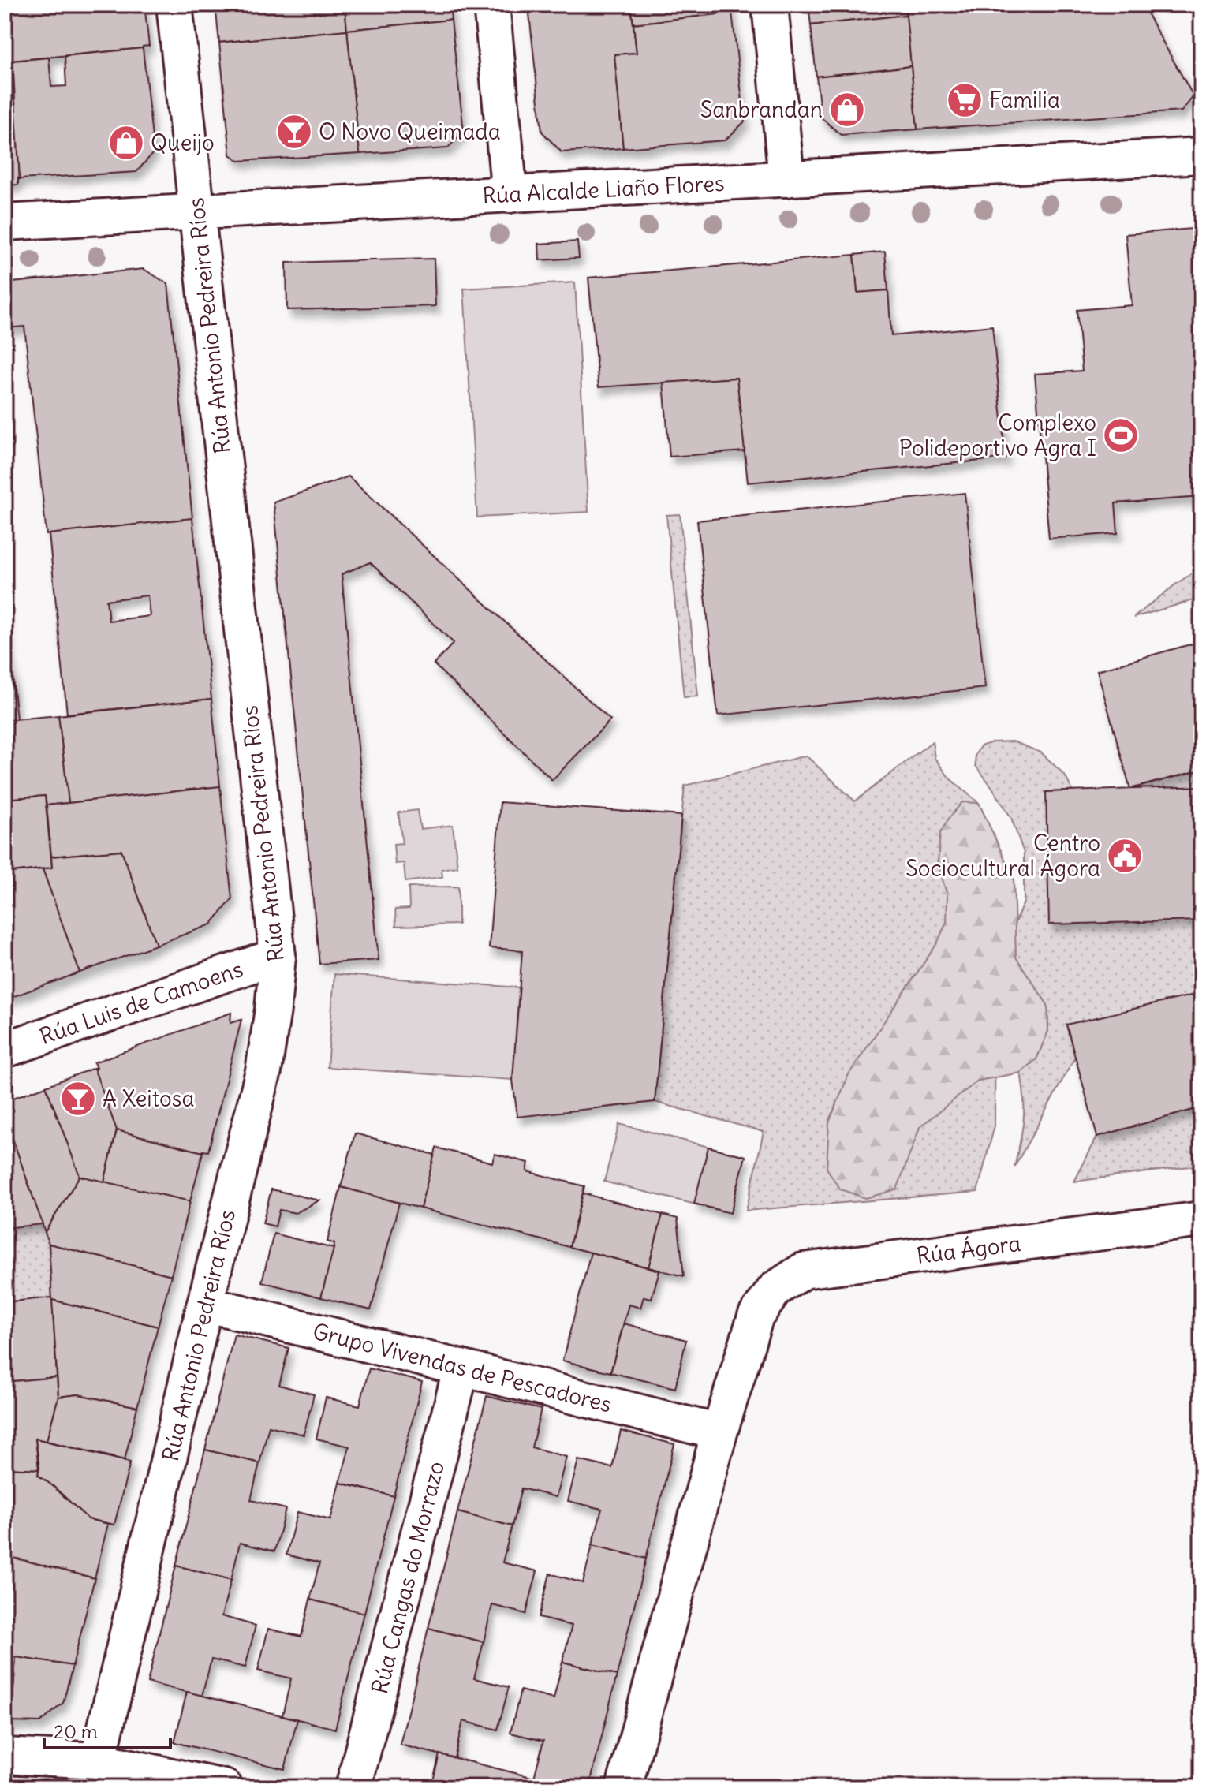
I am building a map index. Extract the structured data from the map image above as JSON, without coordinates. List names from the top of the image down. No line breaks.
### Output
{"streets":{"street":["Rúa Alcalde Liaño Flores","Rúa Antonio Pedreira Ríos","Rúa Luis de Camoens","Rúa Ágora","Grupo Vivendas de Pescadores","Rúa Cangas do Morrazo"]},"crossings":[["Rúa Alcalde Liaño Flores","Rúa Antonio Pedreira Ríos"],["Rúa Antonio Pedreira Ríos","Rúa Luis de Camoens"],["Rúa Antonio Pedreira Ríos","Grupo Vivendas de Pescadores"],["Rúa Ágora","Grupo Vivendas de Pescadores"],["Grupo Vivendas de Pescadores","Rúa Cangas do Morrazo"]],"places":{"supermarket":["Familia"],"shop":["Sanbrandan","Queijo"],"bar":["O Novo Queimada","A Xeitosa"],"sports":["Complexo Polideportivo Agra I"],"public building":["Centro Sociocultural Ágora"]},"scale_bar":"20 m"}
